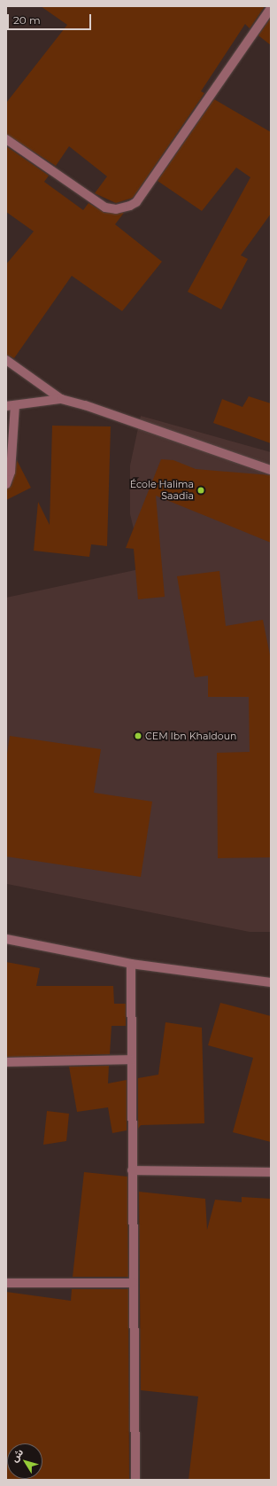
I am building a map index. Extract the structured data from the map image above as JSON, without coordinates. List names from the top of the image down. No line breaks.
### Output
{"places":["École Halima Saadia","CEM Ibn Khaldoun"],"scale_bar":"20 m","north":"top left"}
